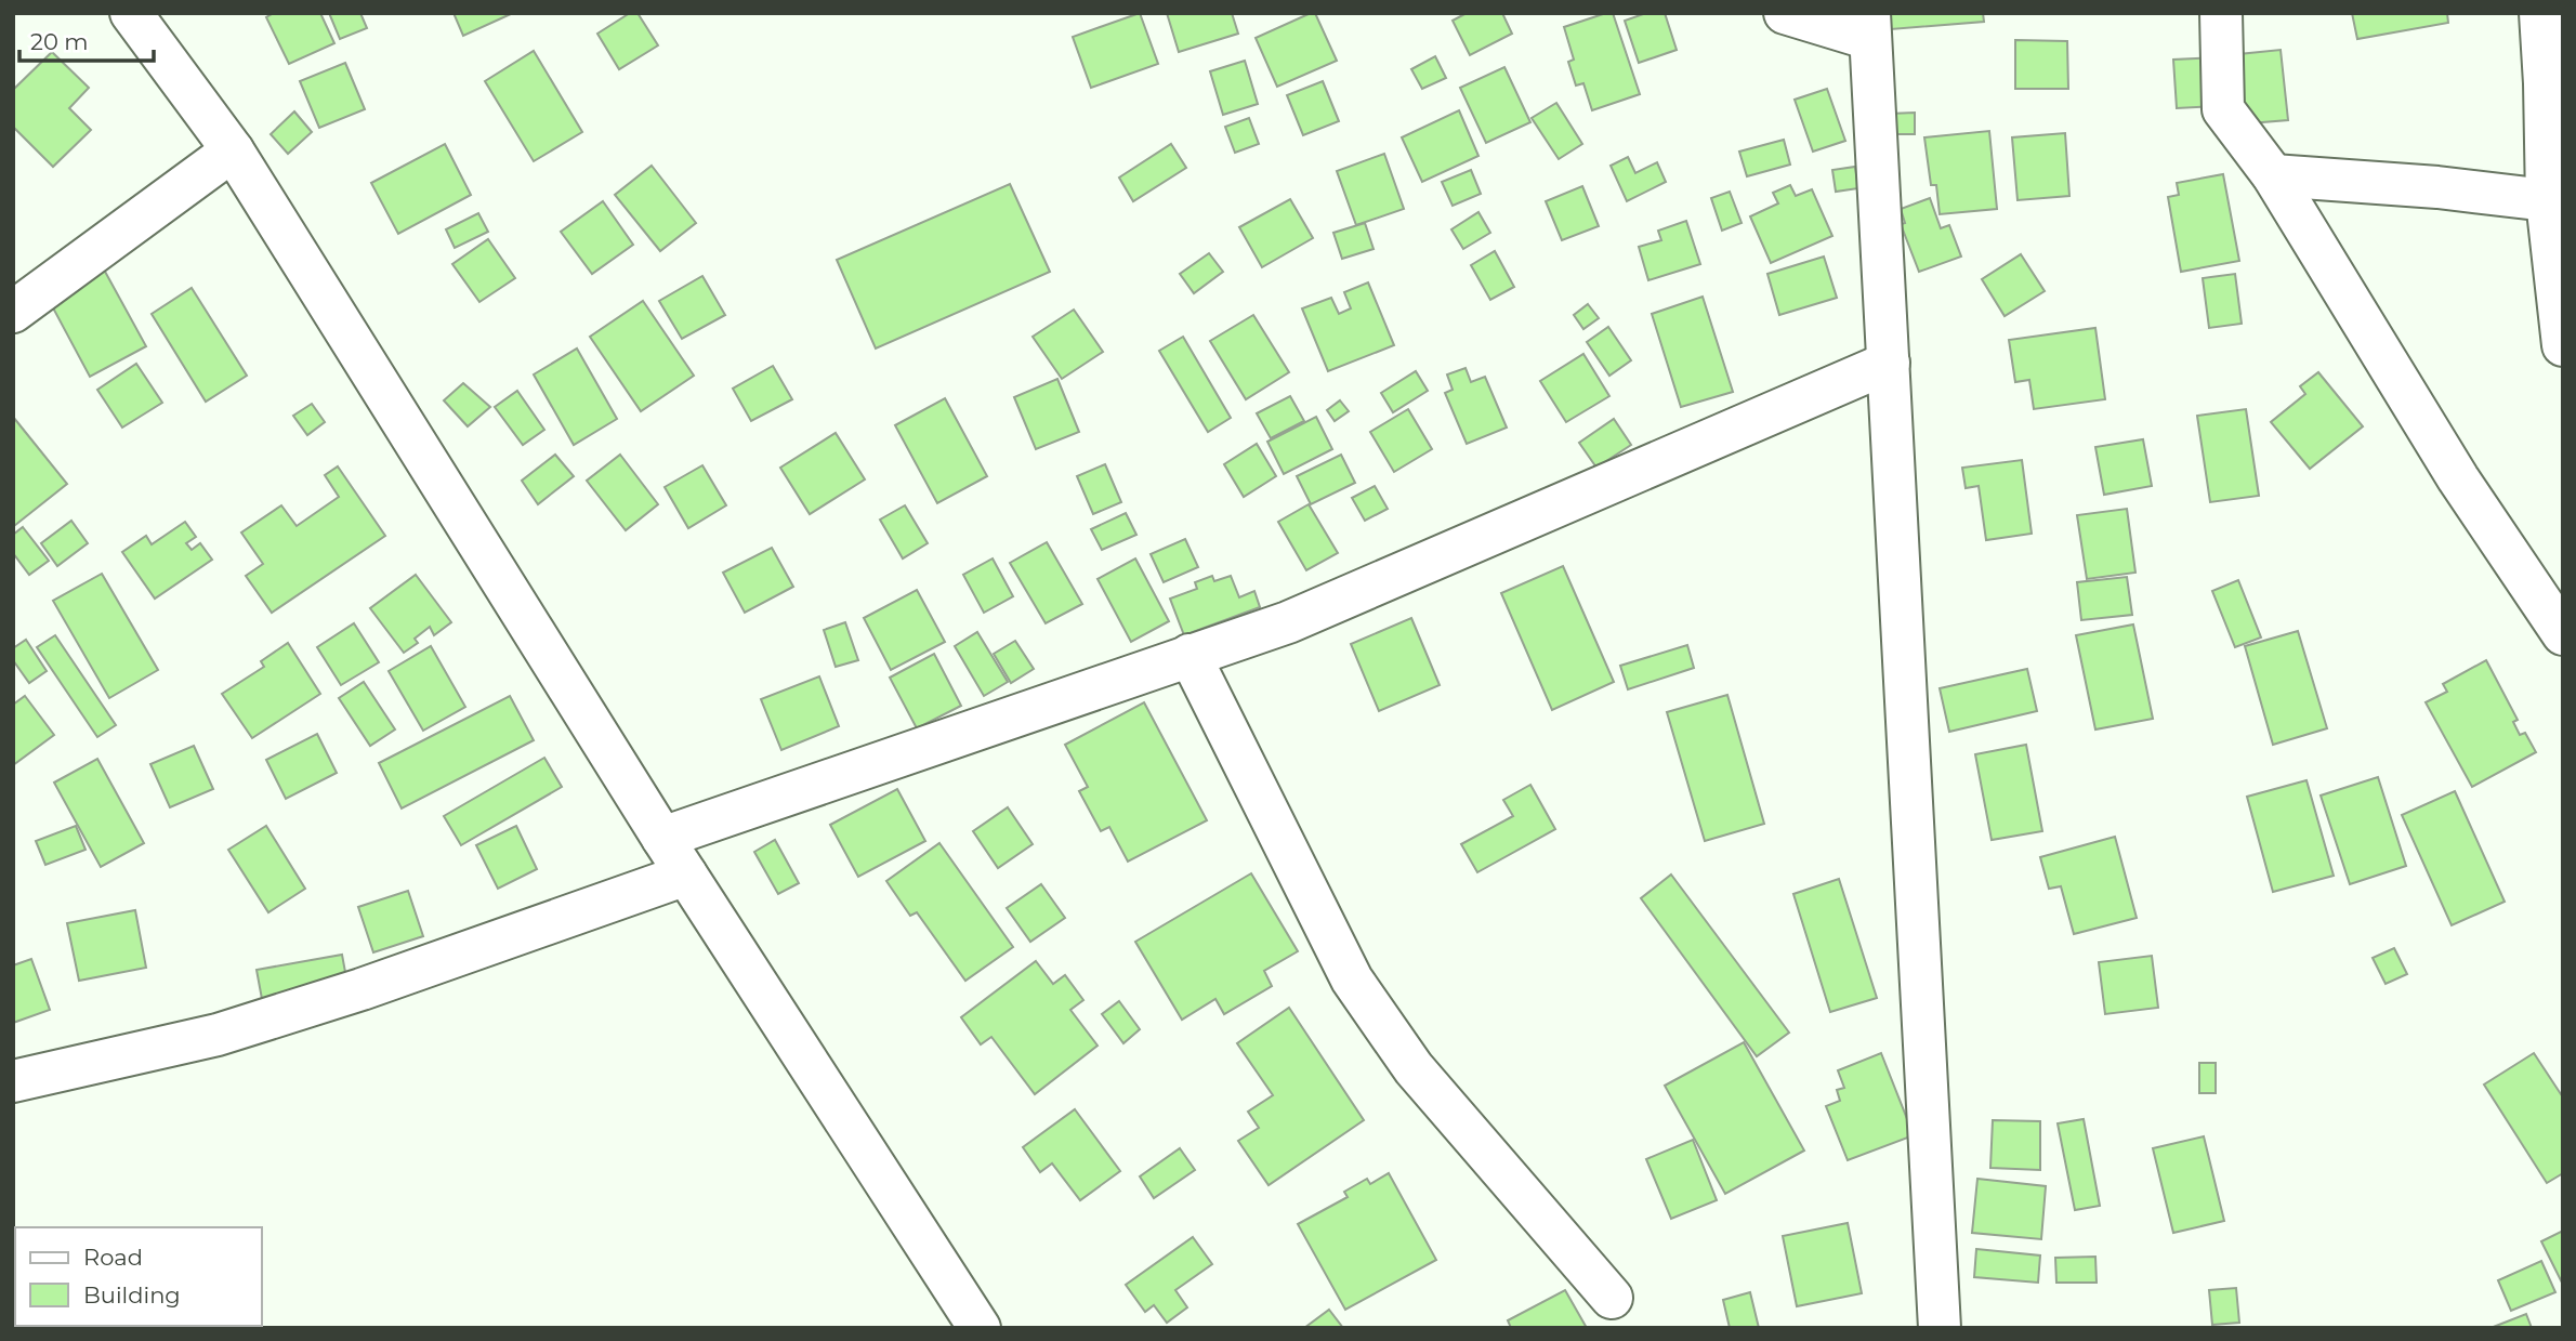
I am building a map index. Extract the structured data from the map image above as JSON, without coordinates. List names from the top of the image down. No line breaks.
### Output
{"legend":["Road","Building"],"scale_bar":"20 m"}
